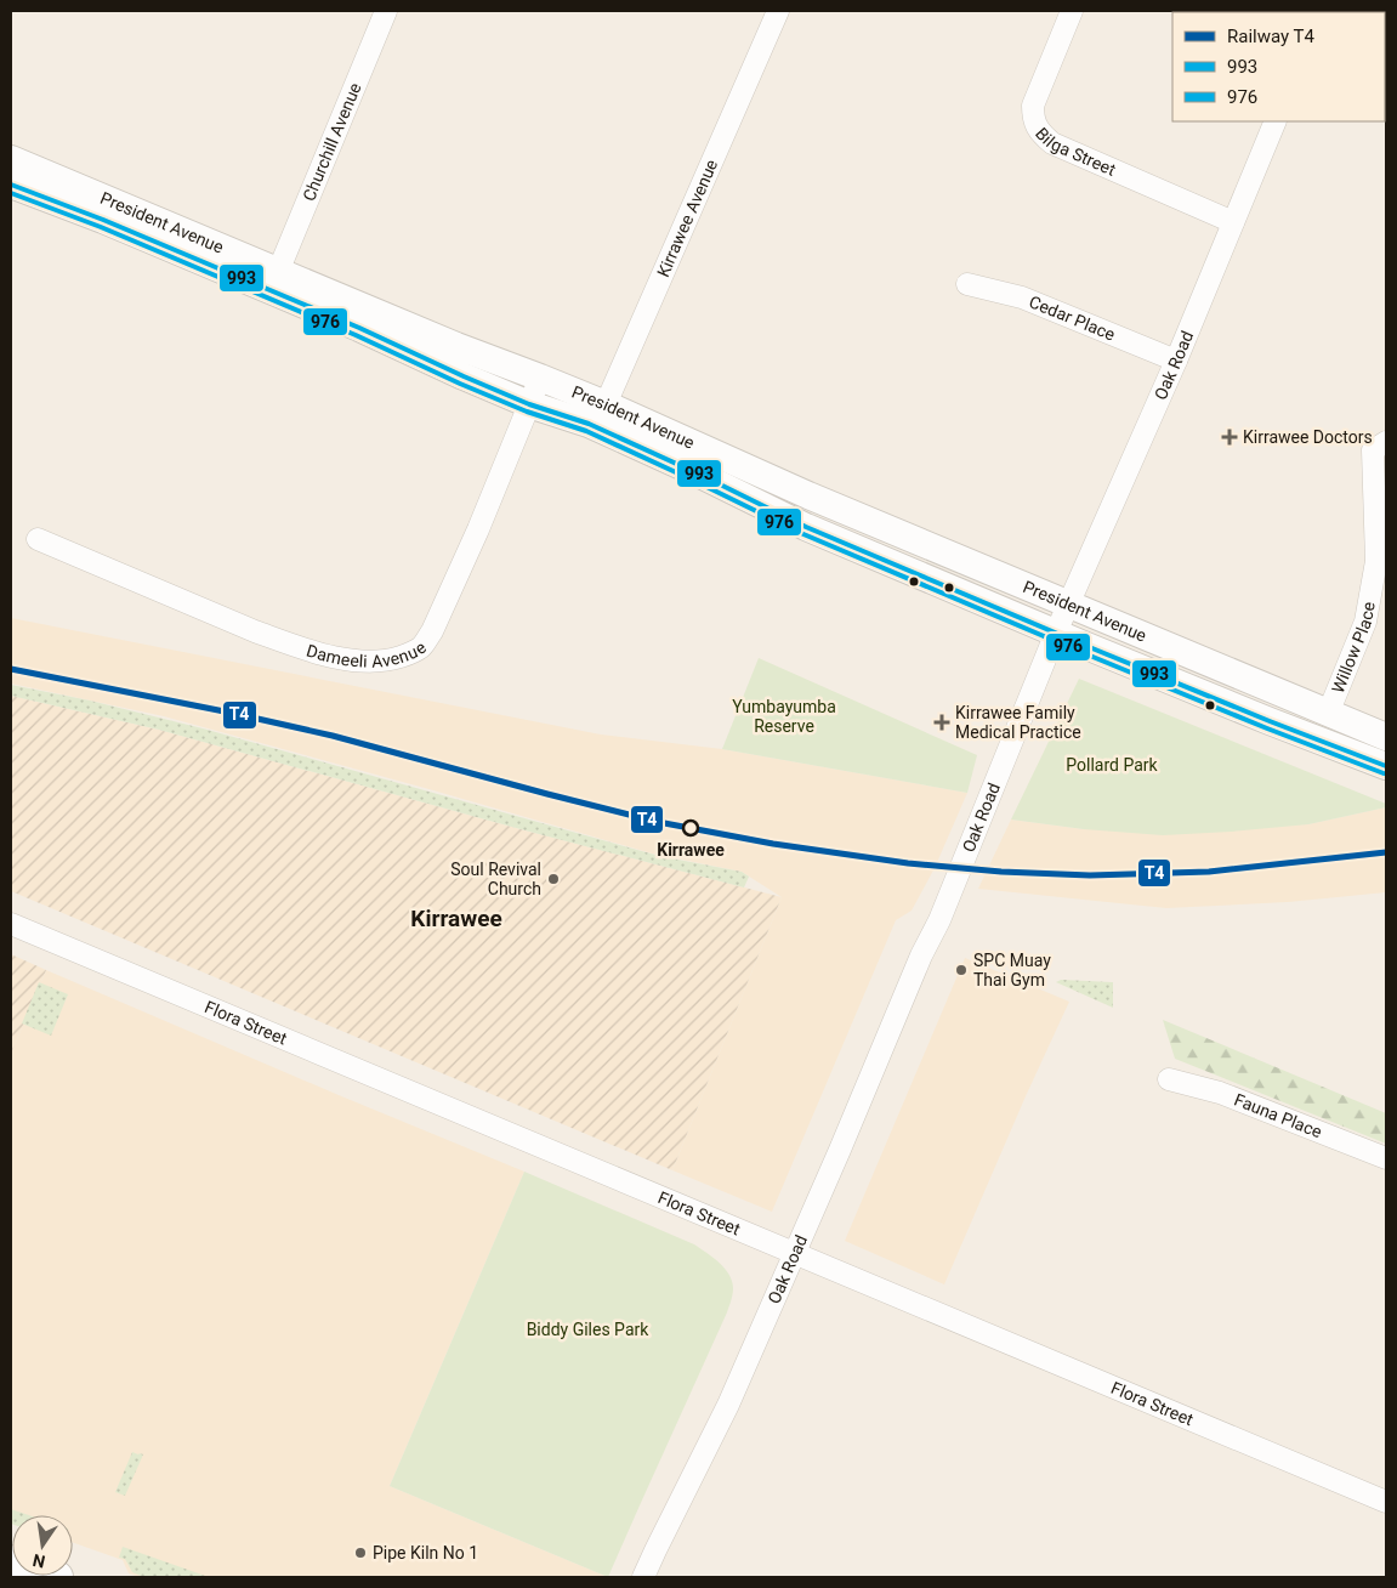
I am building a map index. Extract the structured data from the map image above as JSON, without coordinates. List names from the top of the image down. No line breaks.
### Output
{"streets":{"main road":["President Avenue"],"street":["Churchill Avenue","Bilga Street","Kirrawee Avenue","Cedar Place","Oak Road","Dameeli Avenue","Willow Place","Flora Street","Fauna Place"]},"crossings":[["Churchill Avenue","President Avenue"],["Bilga Street","Oak Road"],["Kirrawee Avenue","President Avenue"],["President Avenue","Oak Road"],["President Avenue","Dameeli Avenue"],["President Avenue","Willow Place"],["Cedar Place","Oak Road"],["Oak Road","Flora Street"]],"districts":["Kirrawee"],"parks":["Yumbayumba Reserve","Pollard Park","Biddy Giles Park"],"places":{"health":["Kirrawee Doctors","Kirrawee Family Medical Practice"],"other":["Kirrawee","Soul Revival Church","SPC Muay Thai Gym","Pipe Kiln No 1"]},"lines":["transit line 993","transit line 976","rail line T4"],"legend":["Railway T4","993","976"],"north":"bottom"}
